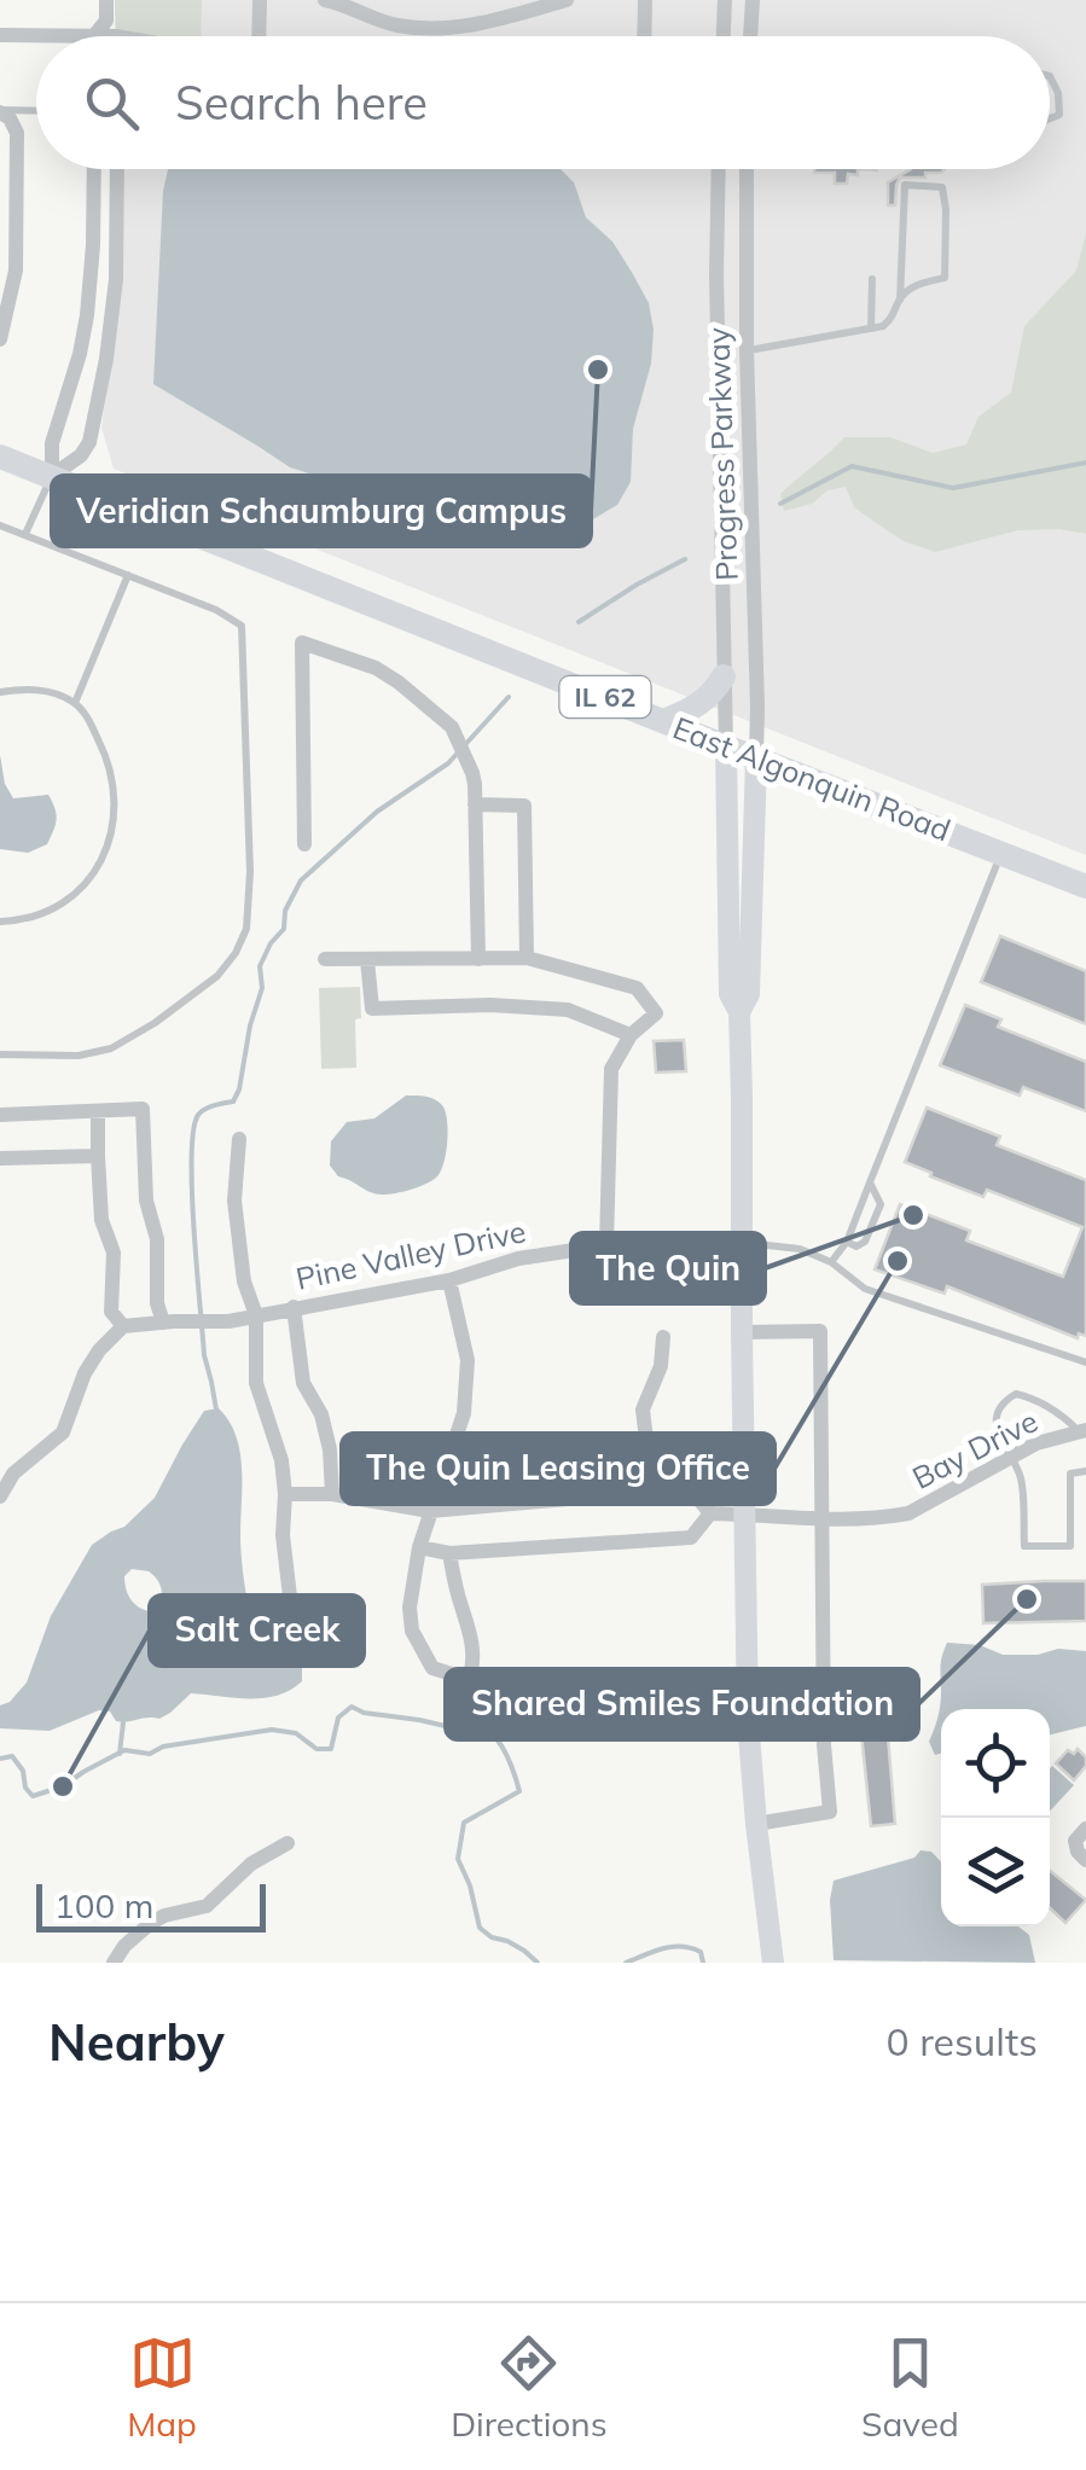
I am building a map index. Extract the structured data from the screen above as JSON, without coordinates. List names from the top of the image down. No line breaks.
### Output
{"streets":{"main road":["IL 62","East Algonquin Road"],"street":["Progress Parkway","Pine Valley Drive","Bay Drive"]},"crossings":[["Progress Parkway","East Algonquin Road"]],"places":["Veridian Schaumburg Campus","The Quin","The Quin Leasing Office","Shared Smiles Foundation","Salt Creek"],"scale_bar":"100 m","page":{"search":"Search here","scale":"100 m","heading":["Nearby","0 results"],"nav":["Map","Directions","Saved"]}}
